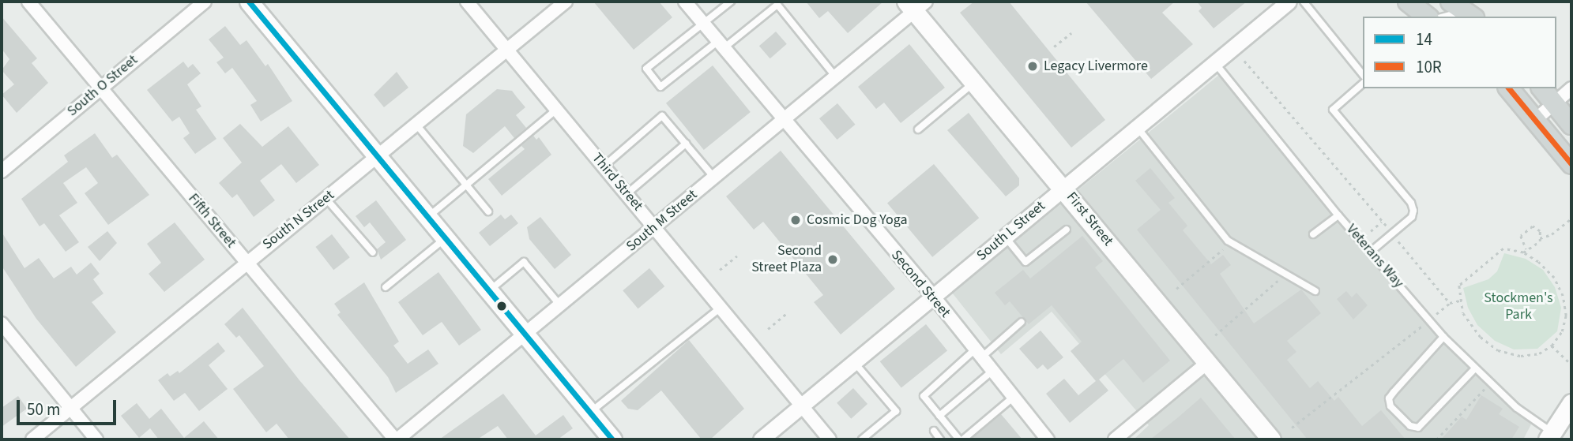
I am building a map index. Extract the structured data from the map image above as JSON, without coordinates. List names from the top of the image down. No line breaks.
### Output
{"streets":{"main road":["First Street"],"street":["South O Street","Third Street","South N Street","Fifth Street","South M Street","South L Street","Second Street"],"lane":["Veterans Way"]},"crossings":[["South O Street","Fifth Street"],["Third Street","South N Street"],["Third Street","South M Street"],["Third Street","South L Street"],["First Street","South M Street"],["First Street","South L Street"],["South N Street","Fifth Street"],["Fifth Street","South M Street"],["South M Street","Second Street"],["South L Street","Veterans Way"],["South L Street","Second Street"]],"parks":["Stockmen's Park"],"places":["Legacy Livermore","Cosmic Dog Yoga","Second Street Plaza"],"lines":["transit line 14","transit line 10R"],"legend":["14","10R"],"scale_bar":"50 m"}
